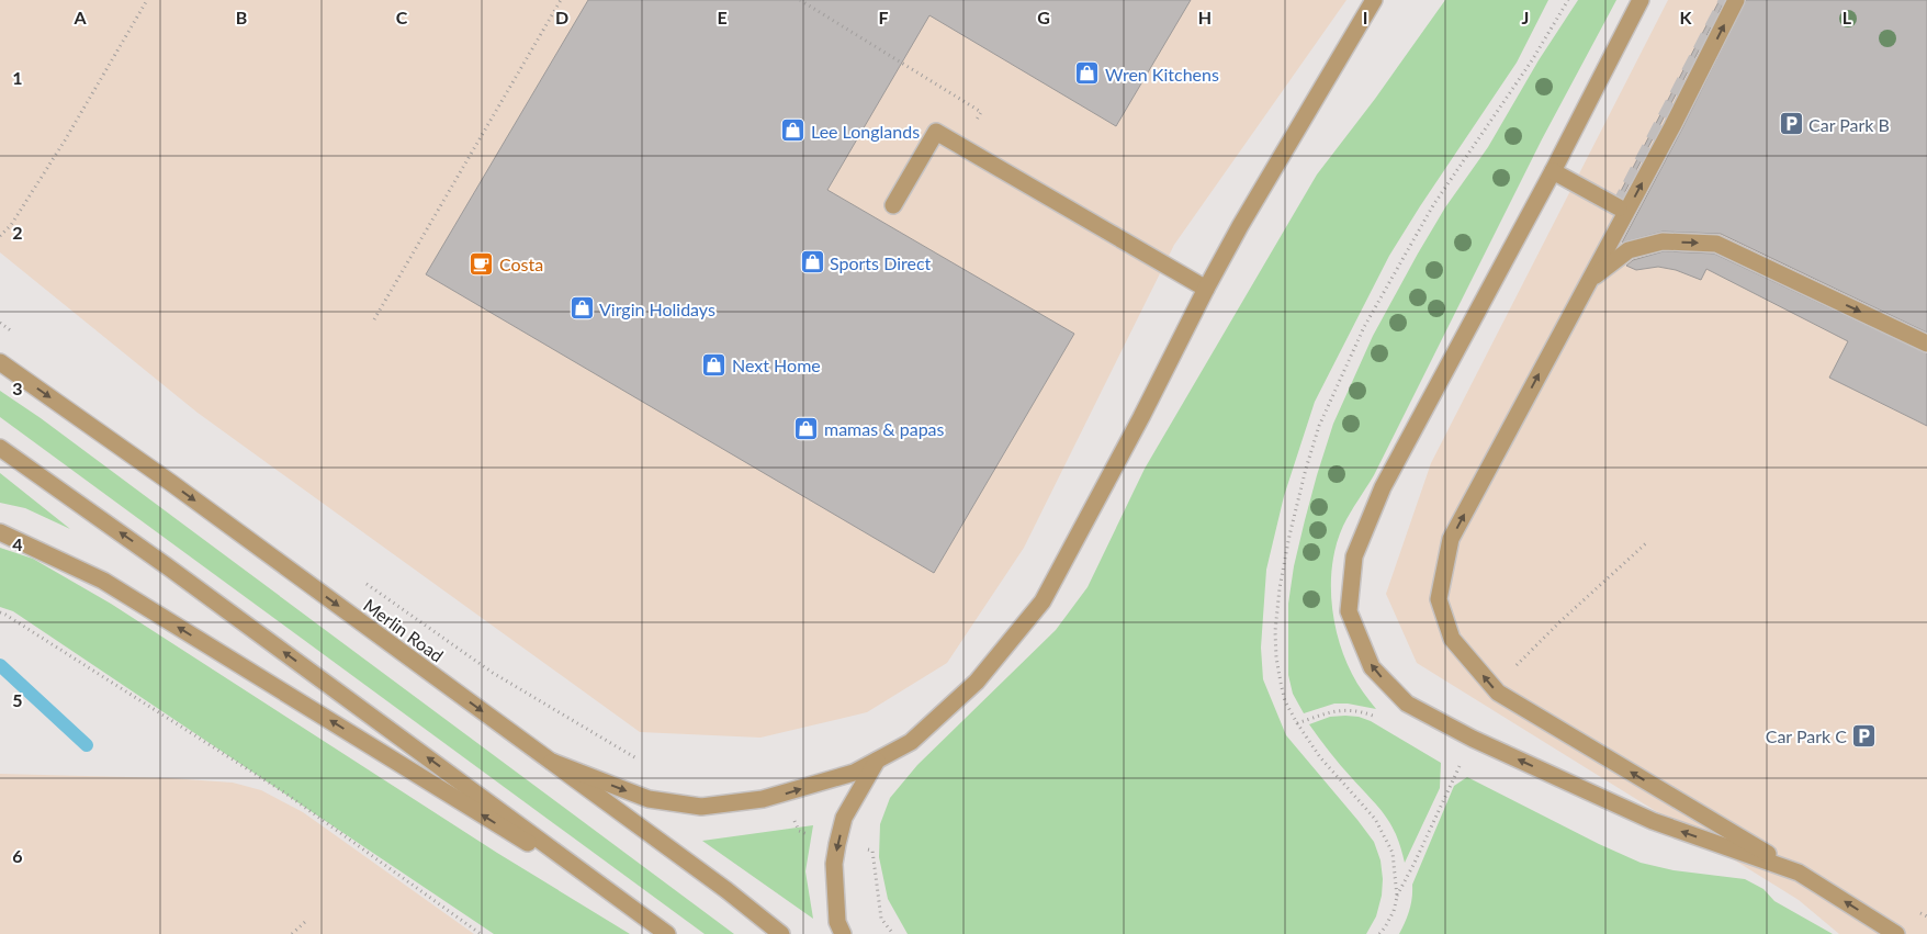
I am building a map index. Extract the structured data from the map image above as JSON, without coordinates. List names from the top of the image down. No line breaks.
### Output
{"streets":{"street":["Merlin Road"]},"places":{"shop":["Wren Kitchens","Lee Longlands","Sports Direct","Virgin Holidays","Next Home","mamas & papas"],"parking":["Car Park B","Car Park C"],"cafe":["Costa"]},"grid":{"columns":["A","B","C","D","E","F","G","H","I","J","K","L"],"rows":["1","2","3","4","5","6"]}}
